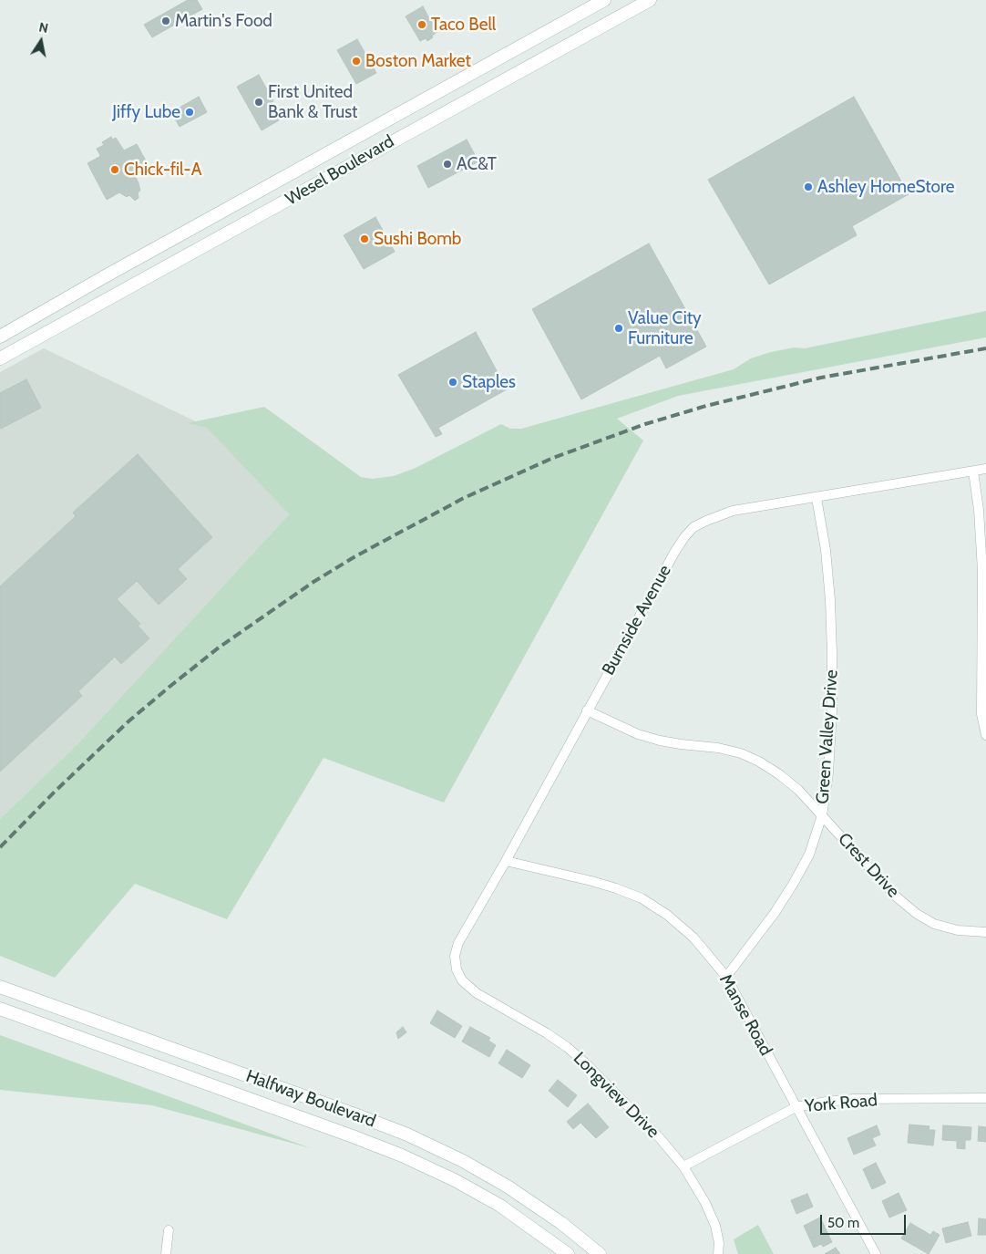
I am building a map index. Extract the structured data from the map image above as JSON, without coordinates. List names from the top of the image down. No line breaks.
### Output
{"streets":{"main road":["Wesel Boulevard","Halfway Boulevard"],"street":["Burnside Avenue","Green Valley Drive","Crest Drive","Manse Road","Longview Drive","York Road"]},"crossings":[["Burnside Avenue","Green Valley Drive"],["Burnside Avenue","Crest Drive"],["Burnside Avenue","Manse Road"],["Burnside Avenue","Longview Drive"],["Green Valley Drive","Crest Drive"],["Green Valley Drive","Manse Road"],["Manse Road","York Road"],["Longview Drive","York Road"]],"places":["Martin's Food","Taco Bell","Boston Market","First United Bank & Trust","Jiffy Lube","AC&T","Chick-fil-A","Ashley HomeStore","Sushi Bomb","Value City Furniture","Staples"],"scale_bar":"50 m","north":"top"}
